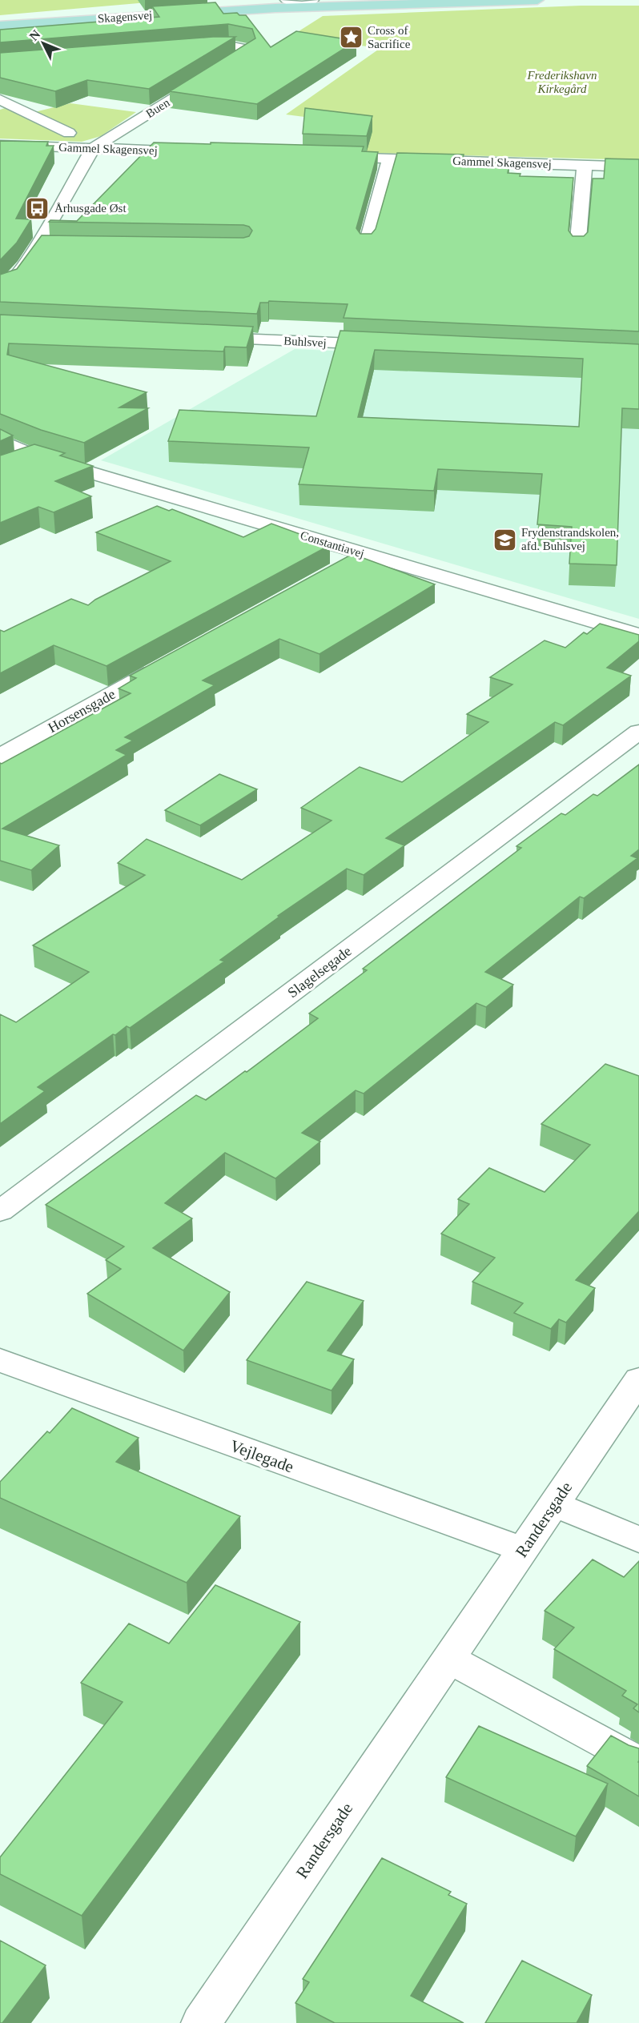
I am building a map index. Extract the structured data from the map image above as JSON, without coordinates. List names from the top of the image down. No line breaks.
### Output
{"streets":{"main road":["Skagensvej"],"street":["Buen","Gammel Skagensvej","Buhlsvej","Constantiavej","Horsensgade","Slagelsegade","Vejlegade","Randersgade"]},"crossings":[["Buen","Gammel Skagensvej"],["Vejlegade","Randersgade"]],"parks":["Frederikshavn Kirkegård"],"places":{"place":["Cross of Sacrifice"],"bus stop":["Århusgade Øst"],"school or university":["Frydenstrandskolen, afd. Buhlsvej"]},"north":"top left"}
